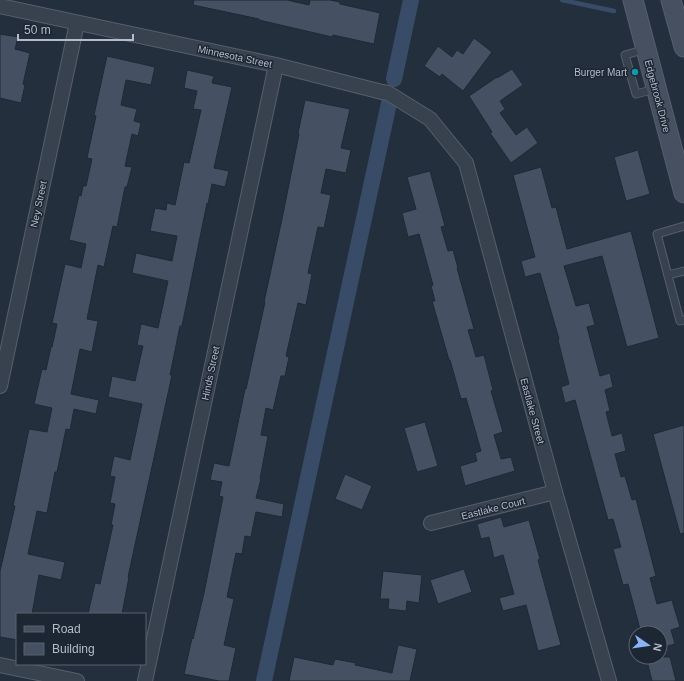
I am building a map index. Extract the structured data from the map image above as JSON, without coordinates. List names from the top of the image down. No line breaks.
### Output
{"streets":{"main road":["Edgebrook Drive"],"street":["Minnesota Street","Ney Street","Hinds Street","Eastlake Street","Eastlake Court"]},"crossings":[["Minnesota Street","Ney Street"],["Minnesota Street","Hinds Street"],["Minnesota Street","Eastlake Street"],["Eastlake Street","Eastlake Court"]],"places":["Burger Mart"],"legend":["Road","Building"],"scale_bar":"50 m","north":"right"}
